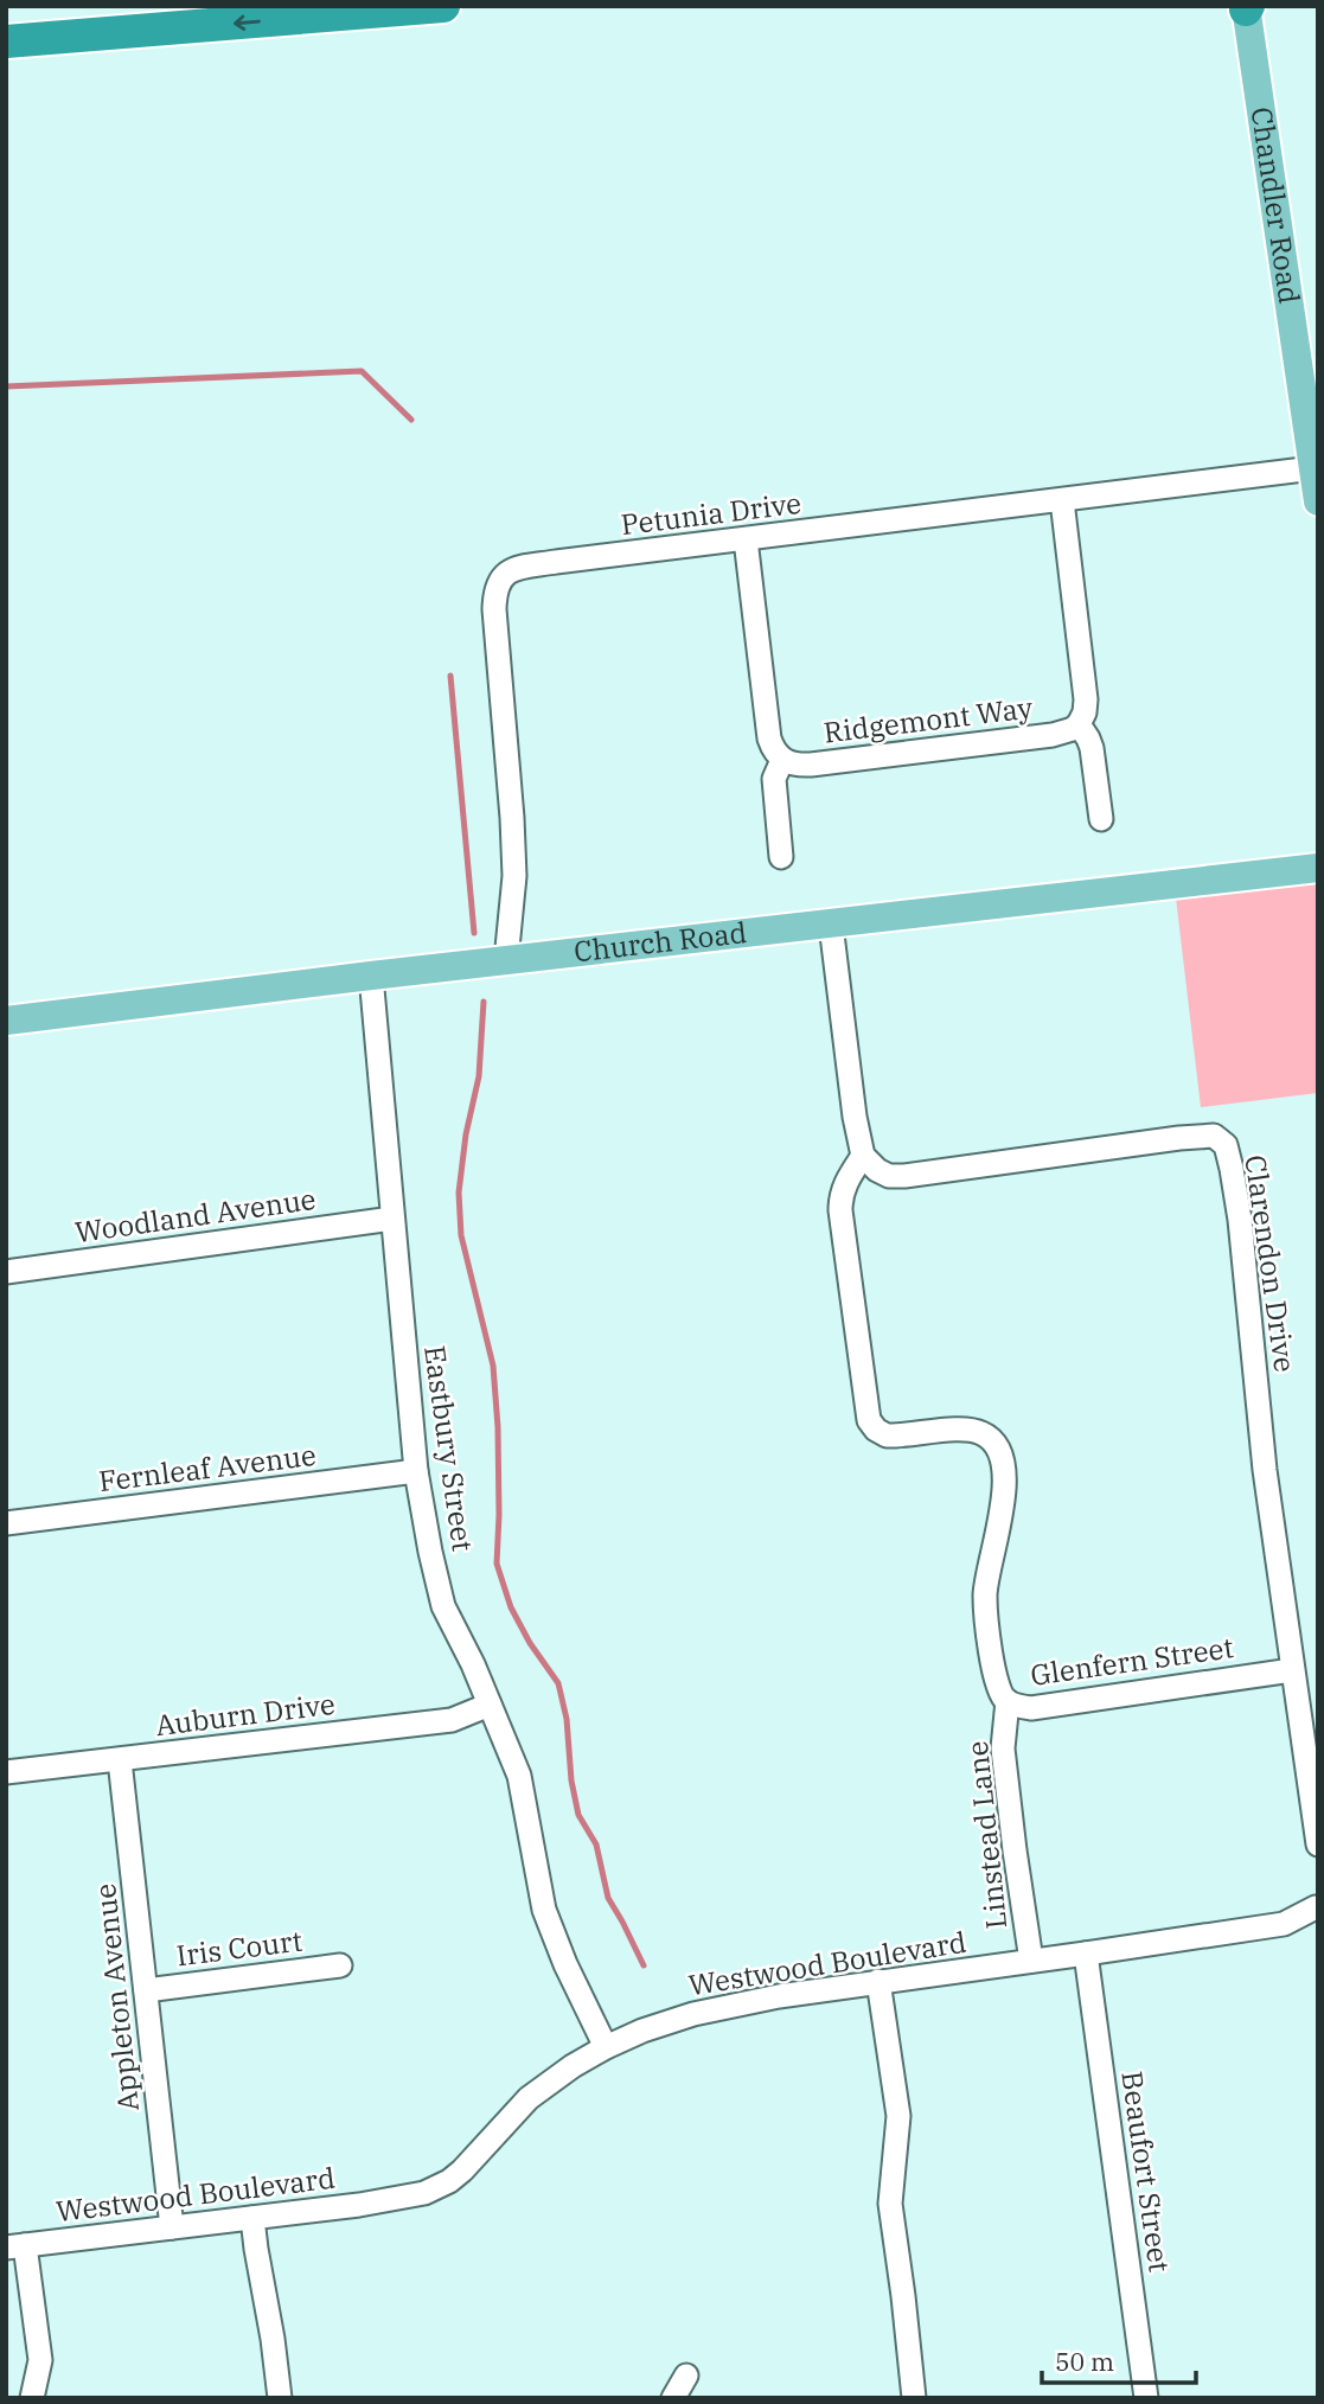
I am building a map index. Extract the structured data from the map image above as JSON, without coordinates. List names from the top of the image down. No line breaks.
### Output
{"streets":{"main road":["Chandler Road","Church Road"],"street":["Petunia Drive","Ridgemont Way","Woodland Avenue","Clarendon Drive","Eastbury Street","Fernleaf Avenue","Glenfern Street","Auburn Drive","Linstead Lane","Iris Court","Westwood Boulevard","Appleton Avenue","Beaufort Street"]},"crossings":[["Chandler Road","Petunia Drive"],["Petunia Drive","Church Road"],["Church Road","Eastbury Street"],["Woodland Avenue","Eastbury Street"],["Clarendon Drive","Glenfern Street"],["Eastbury Street","Fernleaf Avenue"],["Eastbury Street","Auburn Drive"],["Eastbury Street","Westwood Boulevard"],["Glenfern Street","Linstead Lane"],["Auburn Drive","Appleton Avenue"],["Linstead Lane","Westwood Boulevard"],["Iris Court","Appleton Avenue"],["Westwood Boulevard","Appleton Avenue"],["Westwood Boulevard","Beaufort Street"]],"scale_bar":"50 m"}
